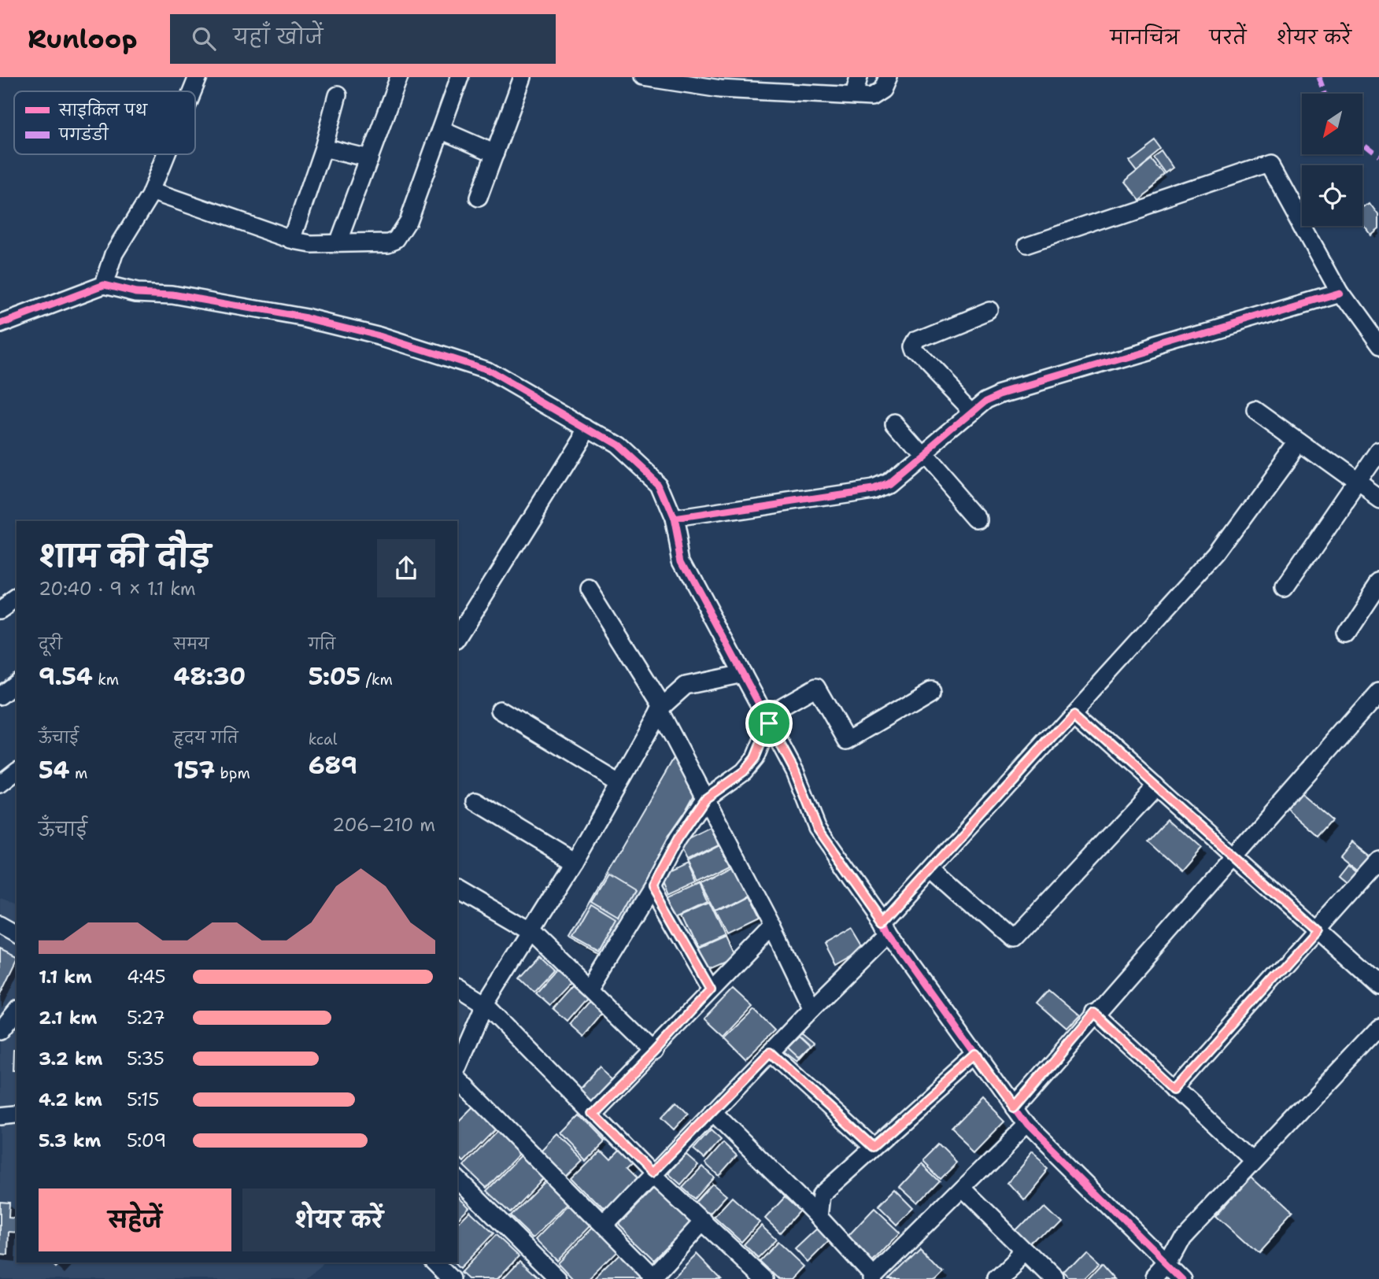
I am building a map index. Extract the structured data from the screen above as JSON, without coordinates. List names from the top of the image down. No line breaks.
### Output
{"legend":["साइकिल पथ","पगडंडी"],"north":"bottom left","page":{"header":"Runloop","search":"यहाँ खोजें","nav":["मानचित्र","परतें","शेयर करें"],"heading":["शाम की दौड़","20:40 · 9 × 1.1 km"],"stats":[["दूरी","9.54 km"],["समय","48:30"],["गति","5:05 /km"],["ऊँचाई","54 m"],["हृदय गति","157 bpm"],["kcal","689"]],"chart":["ऊँचाई","206–210 m"],"list":[{"name":"1.1 km","note":"4:45"},{"name":"2.1 km","note":"5:27"},{"name":"3.2 km","note":"5:35"},{"name":"4.2 km","note":"5:15"},{"name":"5.3 km","note":"5:09"}],"buttons":["सहेजें","शेयर करें"]}}
